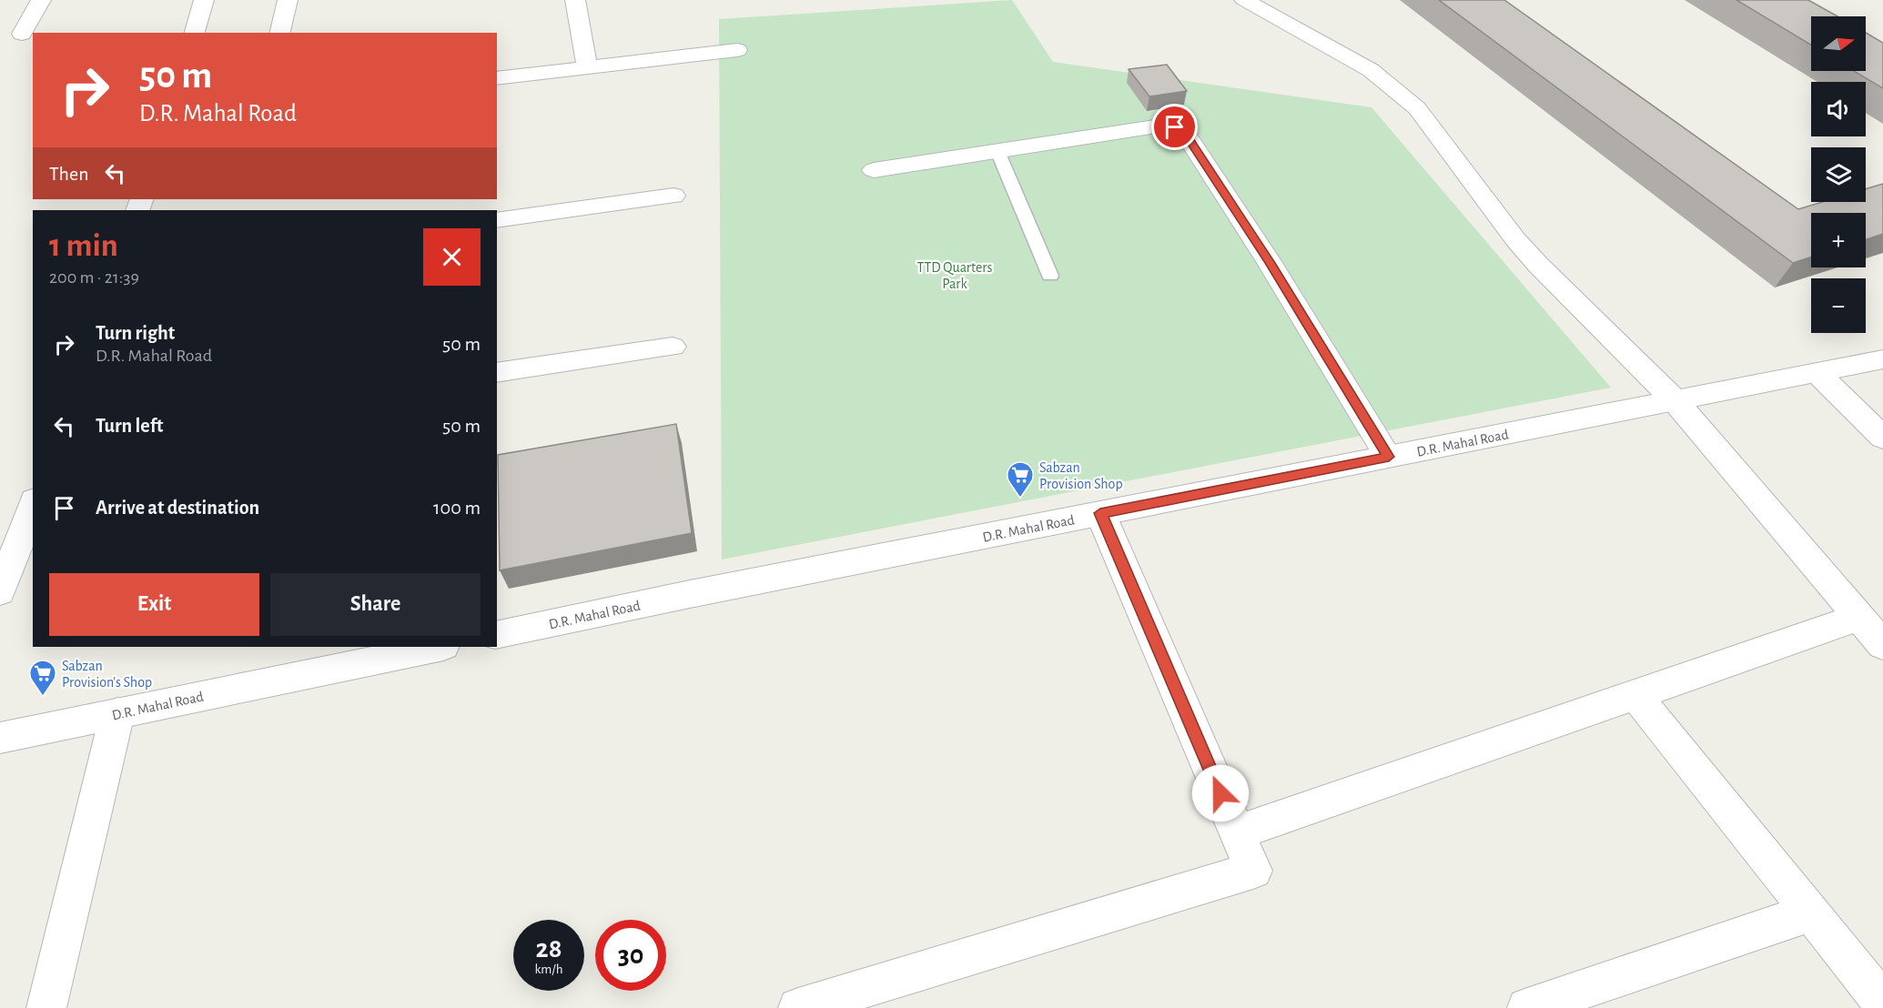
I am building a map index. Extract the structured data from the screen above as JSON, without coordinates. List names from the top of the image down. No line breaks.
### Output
{"streets":{"street":["D.R. Mahal Road"]},"parks":["TTD Quarters Park"],"places":{"supermarket":["Sabzan Provision Shop","Sabzan Provision's Shop"]},"north":"right","page":{"map_buttons":["+","−"],"turn":["50 m","D.R. Mahal Road"],"then":"Then","heading":["1 min","200 m · 21:39"],"list":[{"name":"Turn right","note":"D.R. Mahal Road","value":"50 m"},{"name":"Turn left","value":"50 m"},{"name":"Arrive at destination","value":"100 m"}],"buttons":["Exit","Share"],"speed":"28 km/h","limit":"30"}}
